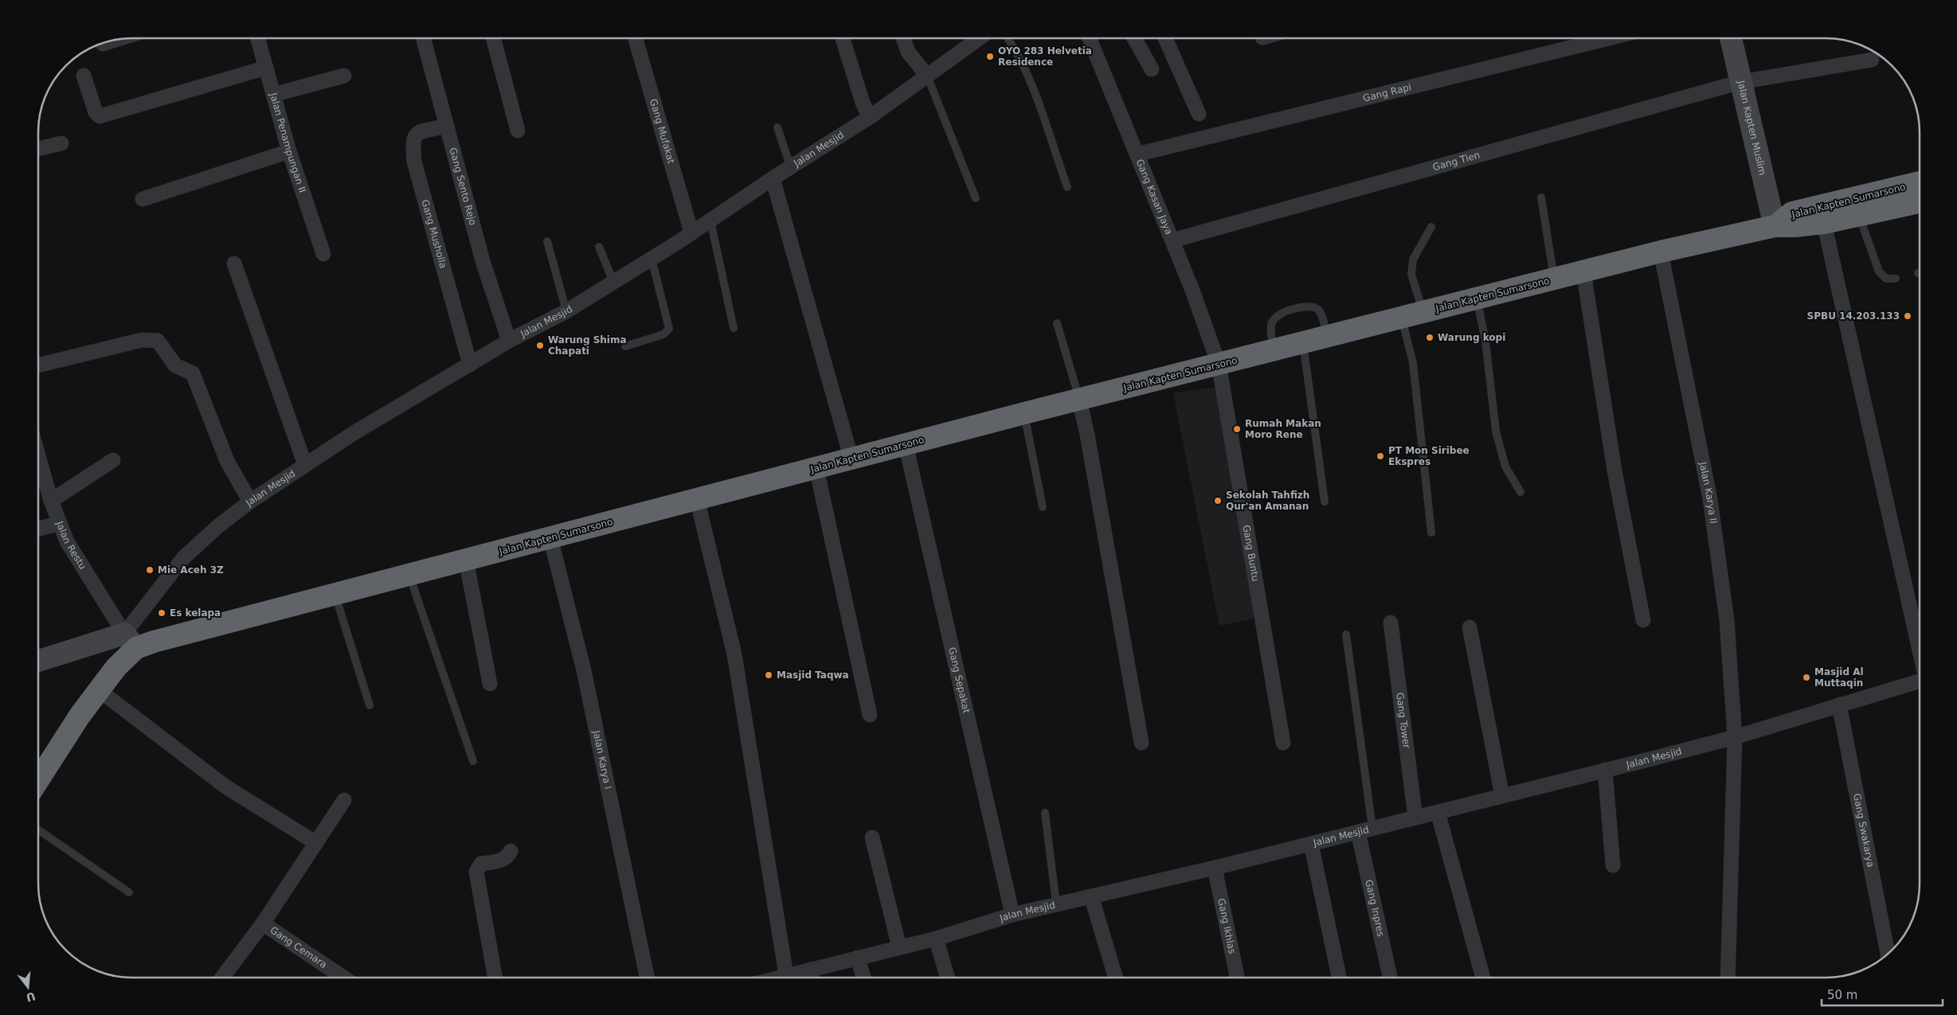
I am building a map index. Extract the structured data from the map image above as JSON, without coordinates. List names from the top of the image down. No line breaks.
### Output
{"streets":{"highway":["Jalan Kapten Sumarsono"],"street":["Gang Rapi","Jalan Kapten Muslim","Gang Mufakat","Jalan Penampungan II","Jalan Mesjid","Gang Tien","Gang Sento Rejo","Gang Kasan Jaya","Gang Musholla","Jalan Karya II","Jalan Restu","Gang Buntu","Gang Sepakat","Gang Tower","Jalan Karya I","Gang Swakarya","Gang Inpres","Gang Ikhlas","Gang Cemara"]},"crossings":[["Gang Rapi","Gang Kasan Jaya"],["Jalan Kapten Muslim","Gang Tien"],["Jalan Kapten Muslim","Jalan Kapten Sumarsono"],["Gang Mufakat","Jalan Mesjid"],["Jalan Mesjid","Gang Sento Rejo"],["Jalan Mesjid","Jalan Kapten Sumarsono"],["Jalan Mesjid","Gang Musholla"],["Jalan Mesjid","Jalan Karya II"],["Jalan Mesjid","Jalan Restu"],["Jalan Mesjid","Gang Sepakat"],["Jalan Mesjid","Gang Tower"],["Jalan Mesjid","Gang Swakarya"],["Jalan Mesjid","Gang Inpres"],["Jalan Mesjid","Gang Ikhlas"],["Gang Tien","Gang Kasan Jaya"],["Gang Sento Rejo","Gang Musholla"],["Gang Kasan Jaya","Jalan Kapten Sumarsono"],["Gang Kasan Jaya","Gang Buntu"],["Jalan Kapten Sumarsono","Jalan Karya II"],["Jalan Kapten Sumarsono","Jalan Restu"],["Jalan Kapten Sumarsono","Gang Buntu"],["Jalan Kapten Sumarsono","Gang Sepakat"],["Jalan Kapten Sumarsono","Jalan Karya I"]],"places":["OYO 283 Helvetia Residence","SPBU 14.203.133","Warung kopi","Warung Shima Chapati","Rumah Makan Moro Rene","PT Mon Siribee Ekspres","Sekolah Tahfizh Qur'an Amanan","Mie Aceh 3Z","Es kelapa","Masjid Taqwa","Masjid Al Muttaqin"],"scale_bar":"50 m","north":"bottom"}
